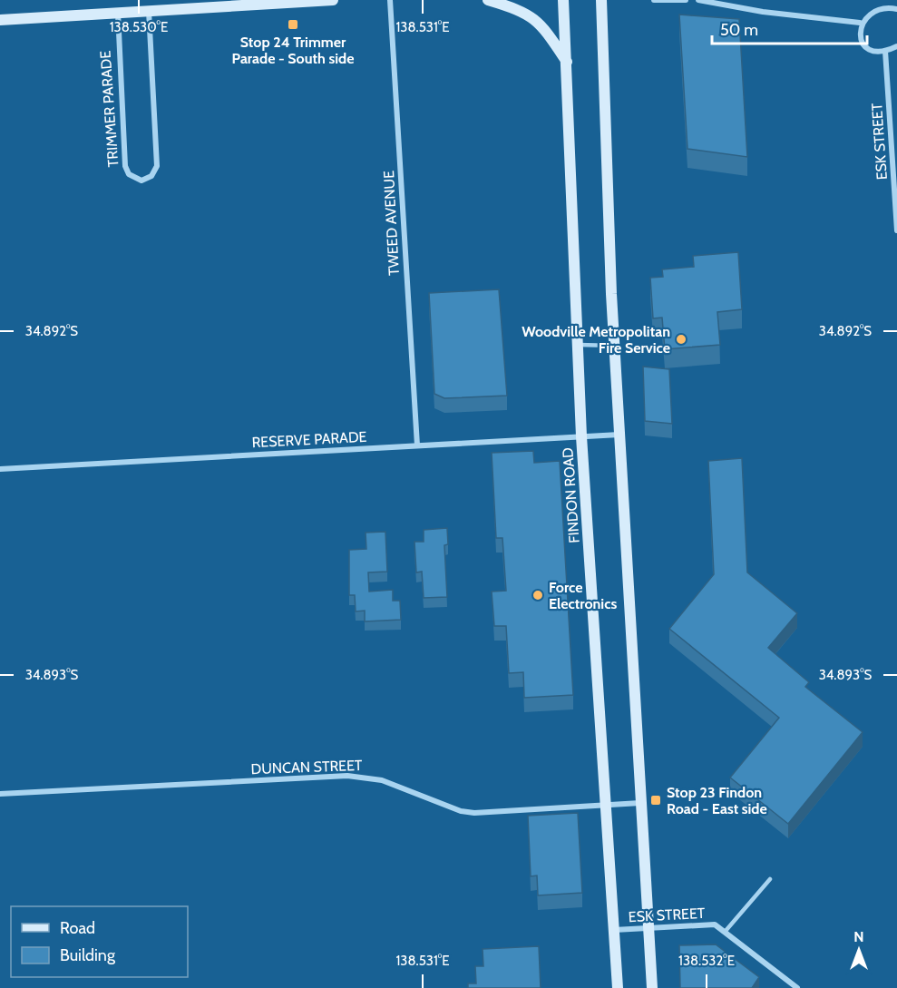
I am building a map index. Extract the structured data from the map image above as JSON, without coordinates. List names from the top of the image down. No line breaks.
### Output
{"streets":{"main road":["FINDON ROAD"],"street":["TRIMMER PARADE","ESK STREET","TWEED AVENUE","RESERVE PARADE","DUNCAN STREET"]},"crossings":[["ESK STREET","FINDON ROAD"],["TWEED AVENUE","RESERVE PARADE"],["RESERVE PARADE","FINDON ROAD"],["FINDON ROAD","DUNCAN STREET"]],"places":{"transit":["Stop 24 Trimmer Parade - South side","Stop 23 Findon Road - East side"],"other":["Woodville Metropolitan Fire Service","Force Electronics"]},"legend":["Road","Building"],"scale_bar":"50 m","north":"top","coordinates":["138.530°E","138.531°E","34.892°S","34.893°S","138.532°E"]}
